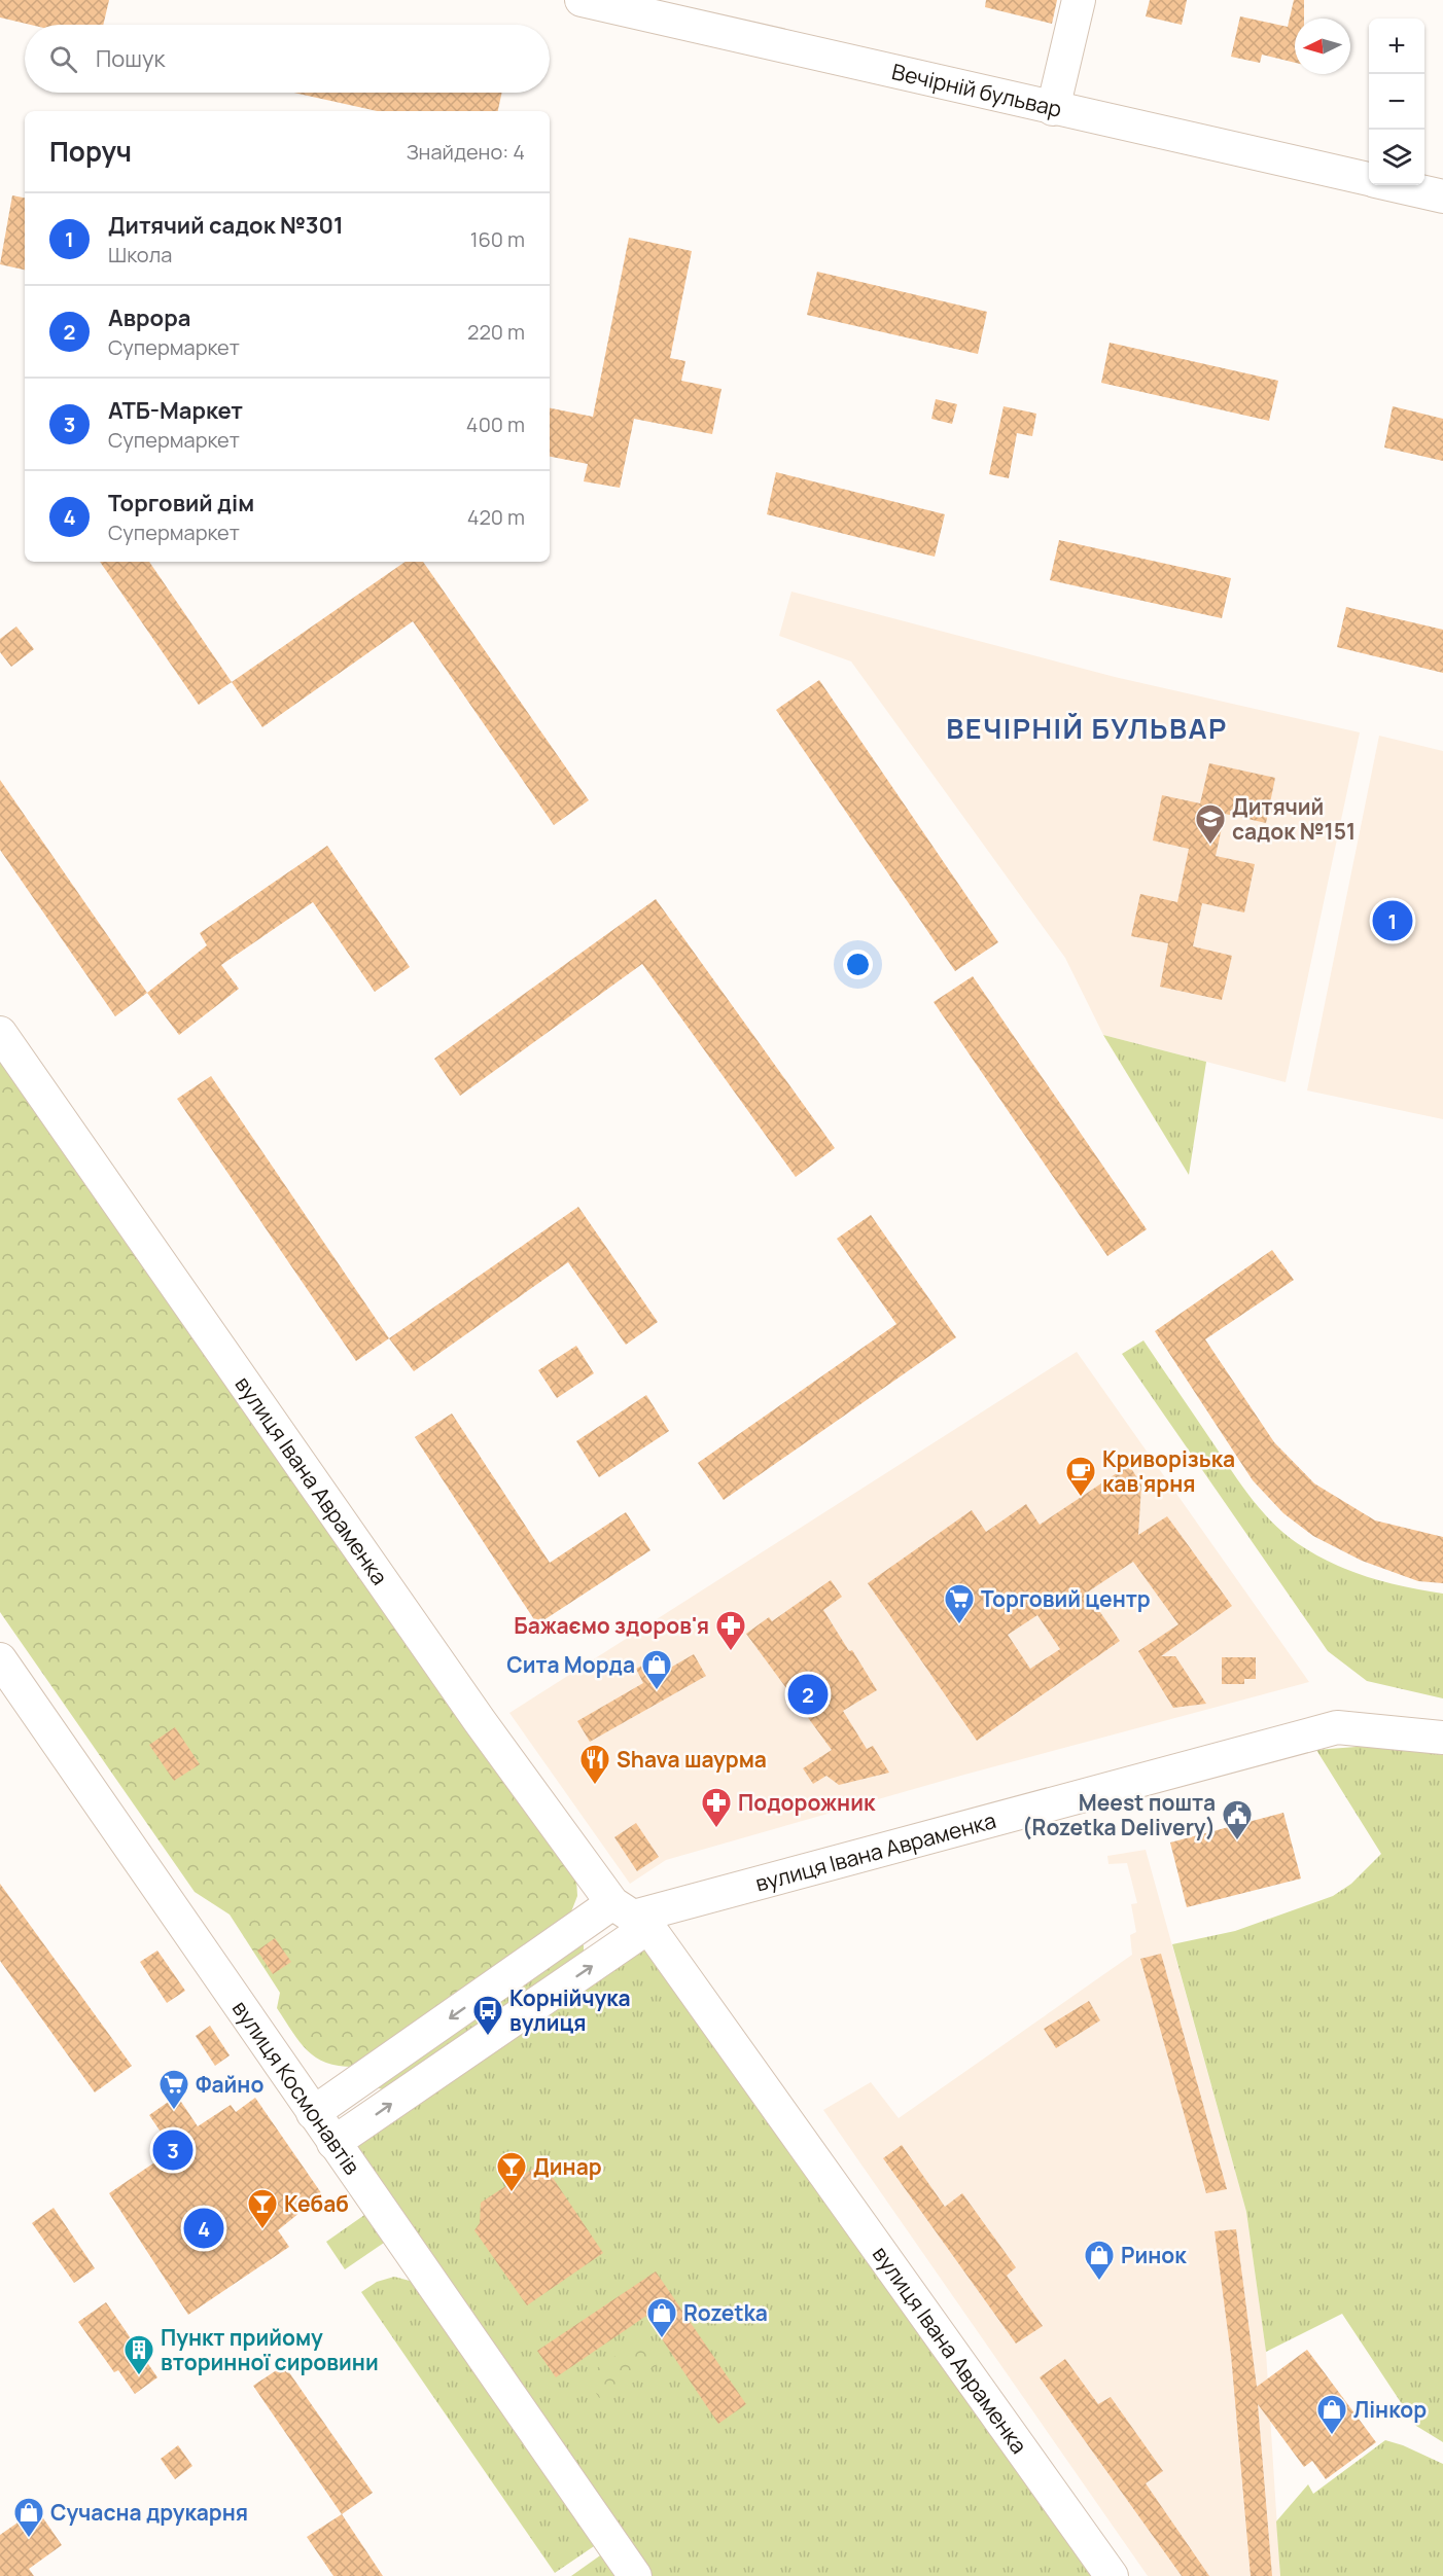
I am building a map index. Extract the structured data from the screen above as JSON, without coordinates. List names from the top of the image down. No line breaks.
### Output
{"streets":{"street":["Вечірній бульвар","вулиця Івана Авраменка","вулиця Космонавтів"]},"districts":["ВЕЧІРНІЙ БУЛЬВАР"],"places":{"school or university":["Дитячий садок №151"],"cafe":["Криворізька кав'ярня"],"supermarket":["Торговий центр","Файно"],"pharmacy":["Бажаємо здоров'я","Подорожник"],"shop":["Сита Морда","Ринок","Rozetka","Лінкор","Сучасна друкарня"],"restaurant":["Shava шаурма"],"public building":["Meest пошта (Rozetka Delivery)"],"bus stop":["Корнійчука вулиця"],"bar":["Динар","Кебаб"],"building":["Пункт прийому вторинної сировини"]},"north":"left","page":{"map_buttons":["+","−"],"search":"Пошук","heading":["Поруч","Знайдено: 4"],"list":[{"mark":"1","name":"Дитячий садок №301","note":"Школа","value":"160 m"},{"mark":"2","name":"Аврора","note":"Супермаркет","value":"220 m"},{"mark":"3","name":"АТБ-Маркет","note":"Супермаркет","value":"400 m"},{"mark":"4","name":"Торговий дім","note":"Супермаркет","value":"420 m"}],"pins":["1","2","3","4"]}}
